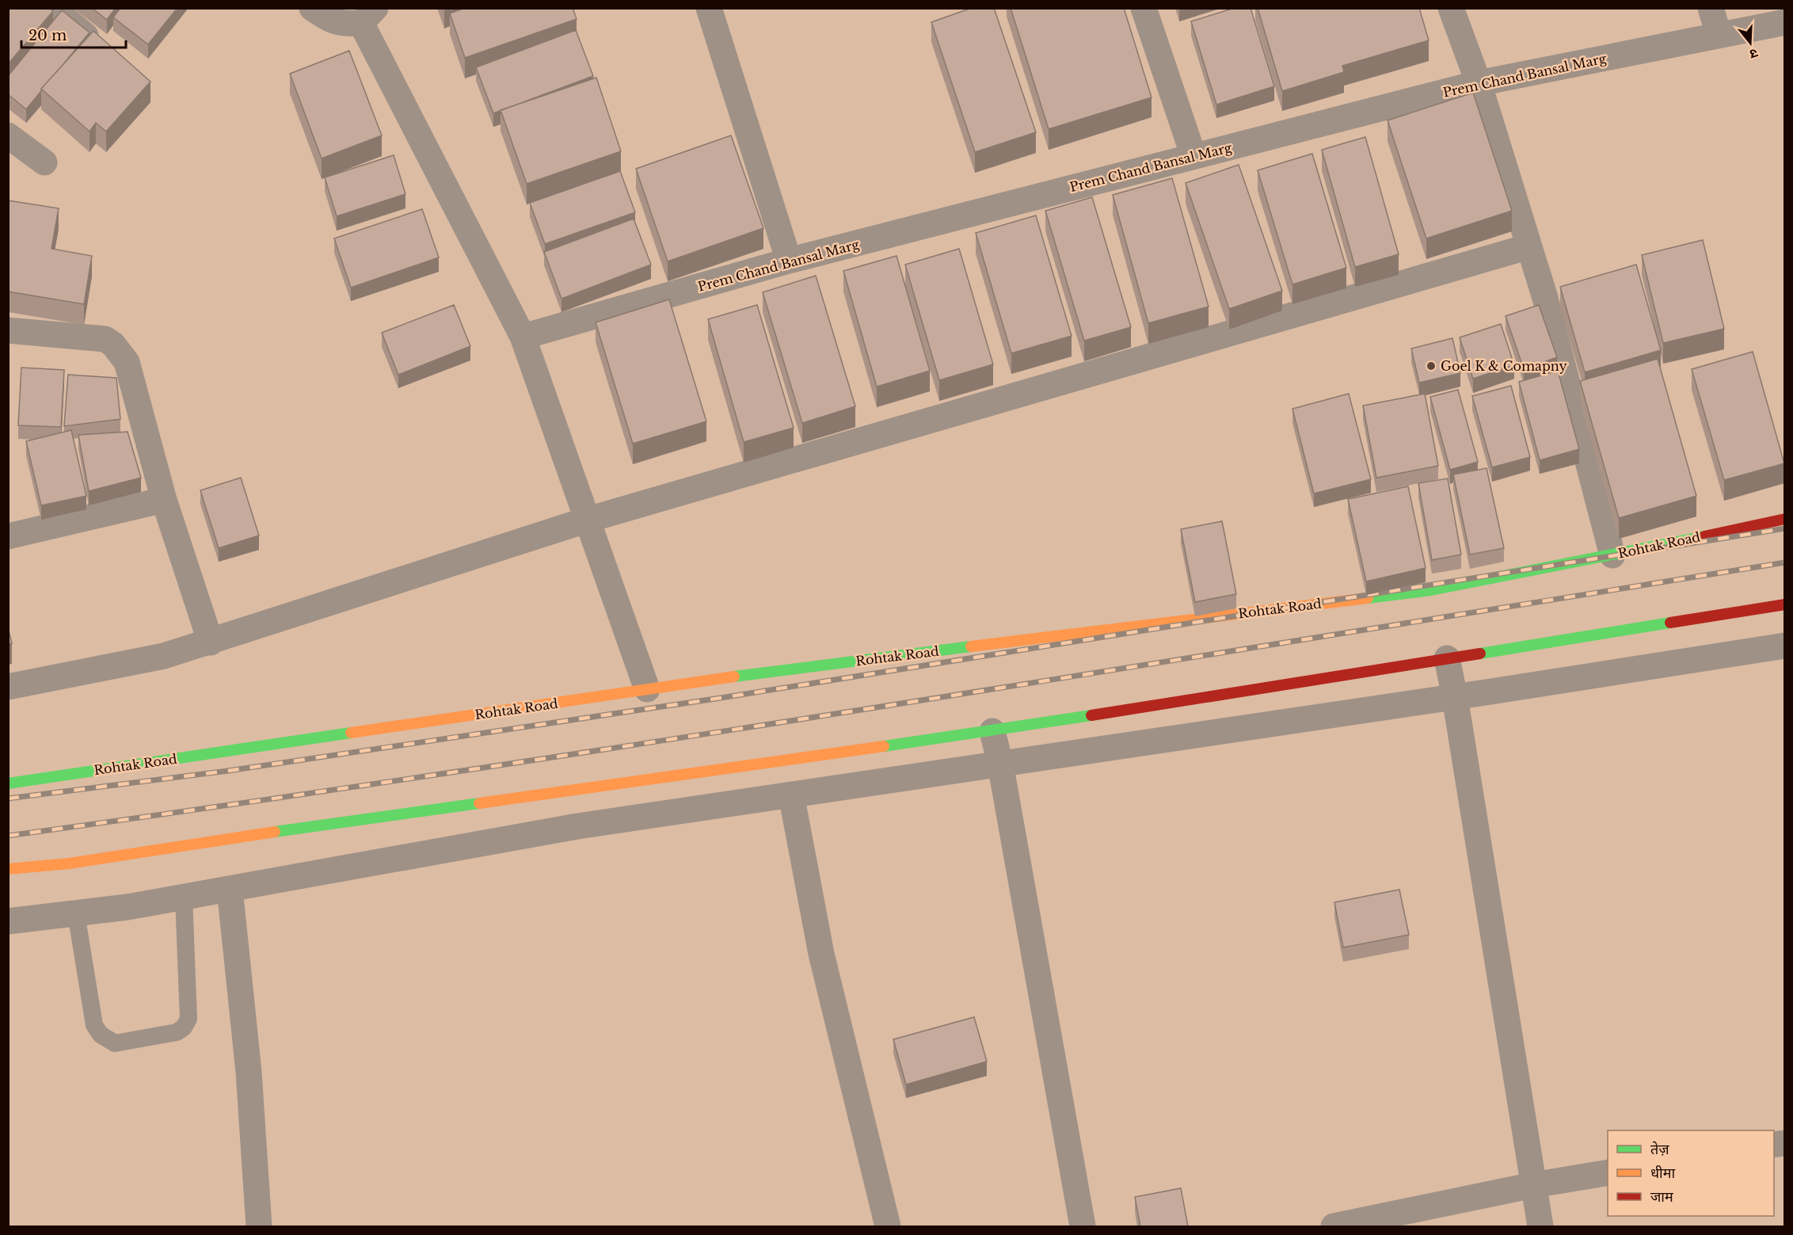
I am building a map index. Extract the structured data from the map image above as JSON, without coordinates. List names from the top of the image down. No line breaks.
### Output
{"streets":{"main road":["Rohtak Road"],"street":["Prem Chand Bansal Marg"]},"places":["Goel K & Comapny"],"legend":["तेज़","धीमा","जाम"],"scale_bar":"20 m","north":"bottom"}
